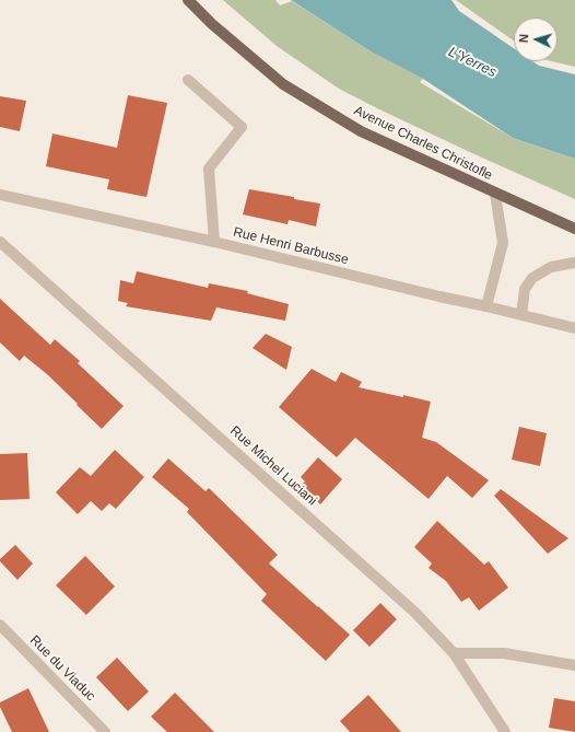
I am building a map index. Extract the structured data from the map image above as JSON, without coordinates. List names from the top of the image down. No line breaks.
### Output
{"streets":{"main road":["Avenue Charles Christofle"],"street":["Rue Henri Barbusse","Rue Michel Luciani","Rue du Viaduc"]},"water":["L'Yerres"],"north":"left"}
